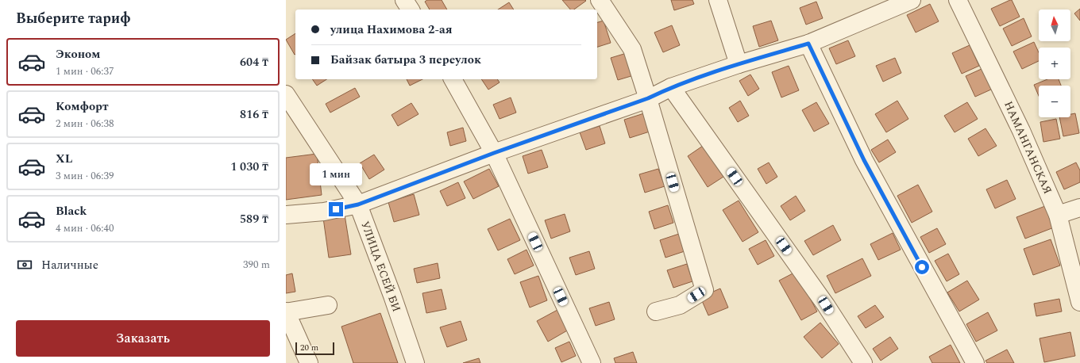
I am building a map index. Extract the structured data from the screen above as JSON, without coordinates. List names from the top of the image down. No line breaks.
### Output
{"streets":{"street":["НАМАНГАНСКАЯ","УЛИЦА ЕСЕЙ БИ"]},"scale_bar":"20 m","north":"top","page":{"heading":"Выберите тариф","map_buttons":["+","−"],"banner":["улица Нахимова 2-ая","Байзак батыра 3 переулок"],"list":[{"name":"Эконом","note":"1 мин · 06:37","value":"604 ₸"},{"name":"Комфорт","note":"2 мин · 06:38","value":"816 ₸"},{"name":"XL","note":"3 мин · 06:39","value":"1 030 ₸"},{"name":"Black","note":"4 мин · 06:40","value":"589 ₸"}],"bubble":"1 мин","pay":["Наличные","390 m"],"buttons":"Заказать","scale":"20 m"}}
